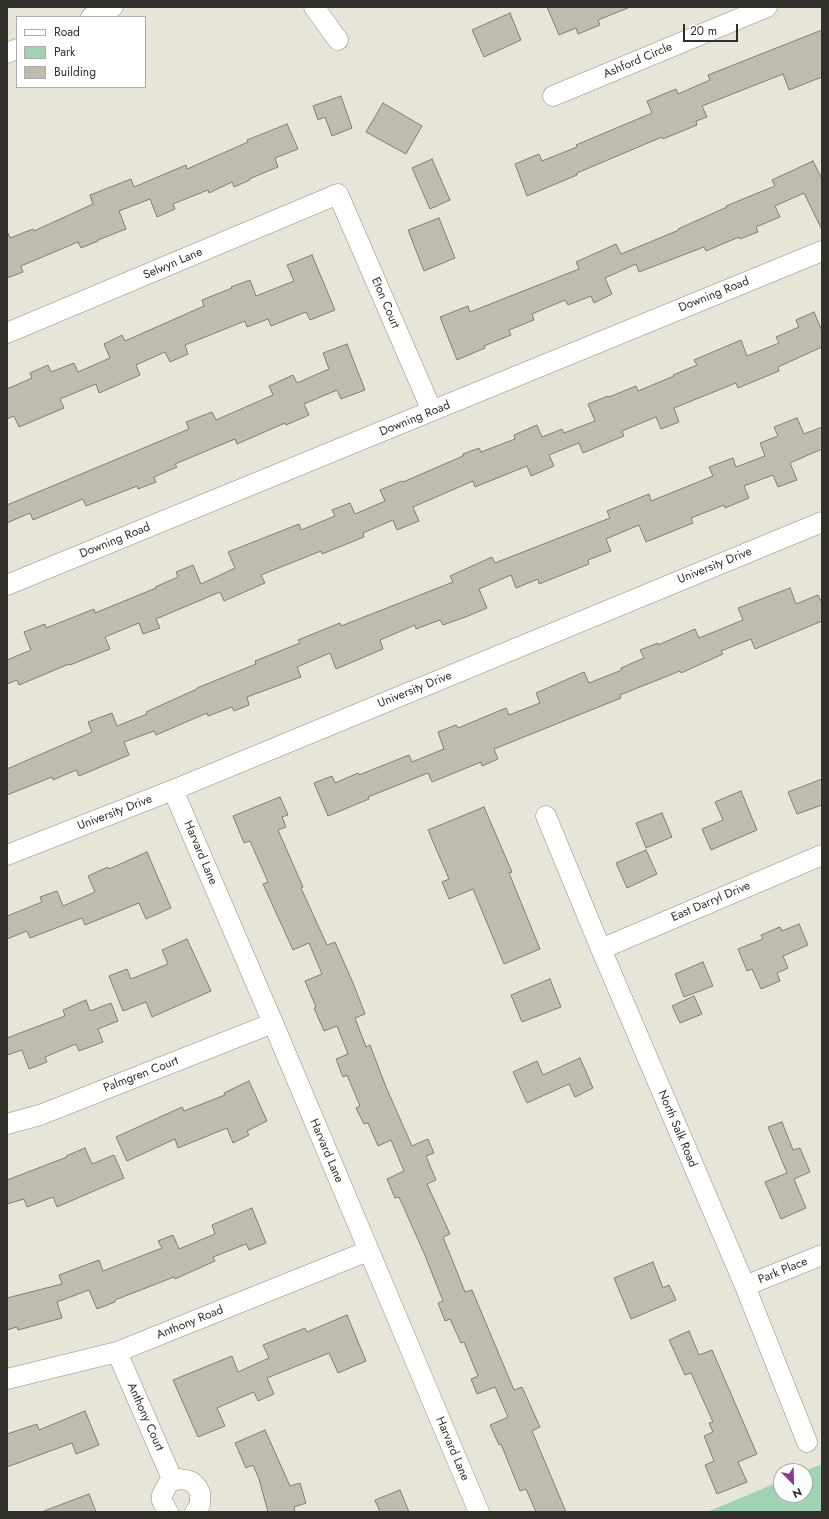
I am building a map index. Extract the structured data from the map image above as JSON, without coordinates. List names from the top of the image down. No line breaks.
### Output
{"streets":{"street":["Ashford Circle","Selwyn Lane","Downing Road","Eton Court","University Drive","Harvard Lane","East Darryl Drive","Palmgren Court","North Salk Road","Park Place","Anthony Road","Anthony Court"]},"crossings":[["Selwyn Lane","Eton Court"],["Downing Road","Eton Court"],["University Drive","Harvard Lane"],["Harvard Lane","Palmgren Court"],["Harvard Lane","Anthony Road"],["East Darryl Drive","North Salk Road"],["North Salk Road","Park Place"],["Anthony Road","Anthony Court"]],"legend":["Road","Park","Building"],"scale_bar":"20 m","north":"bottom right"}
